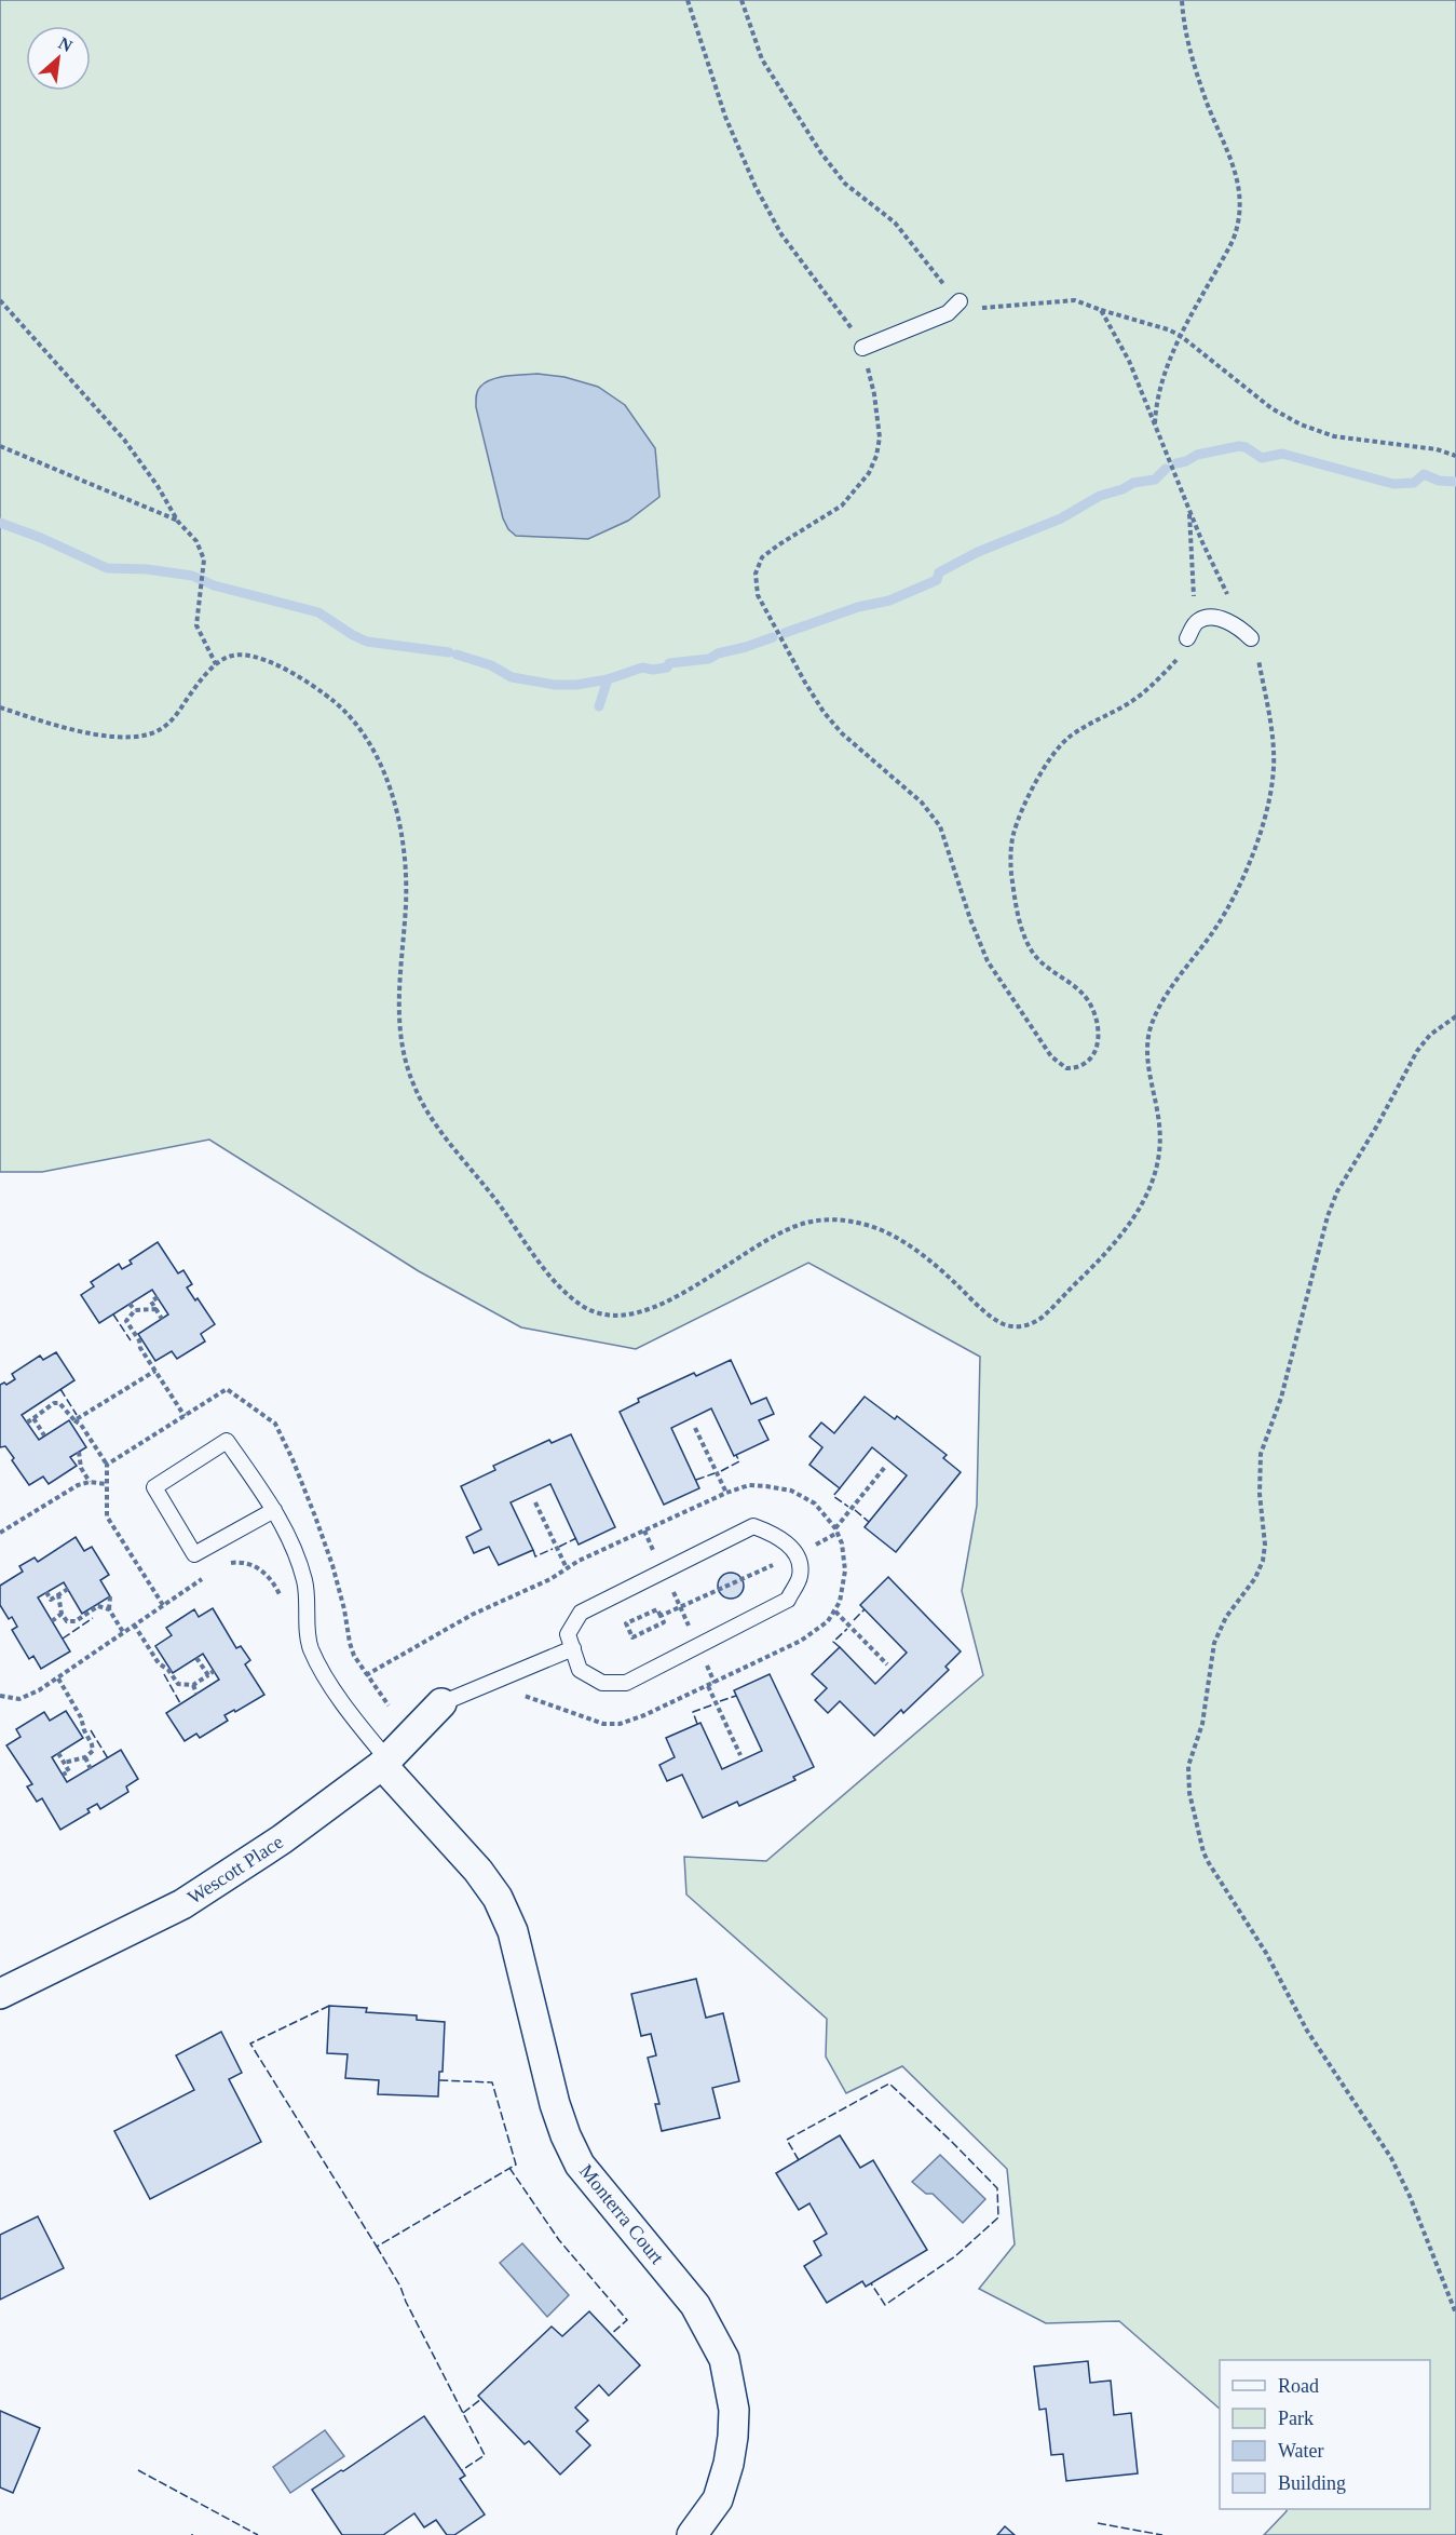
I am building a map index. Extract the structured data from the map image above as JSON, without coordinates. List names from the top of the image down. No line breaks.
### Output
{"streets":{"street":["Wescott Place","Monterra Court"]},"crossings":[["Wescott Place","Monterra Court"]],"legend":["Road","Park","Water","Building"],"north":"top right"}
